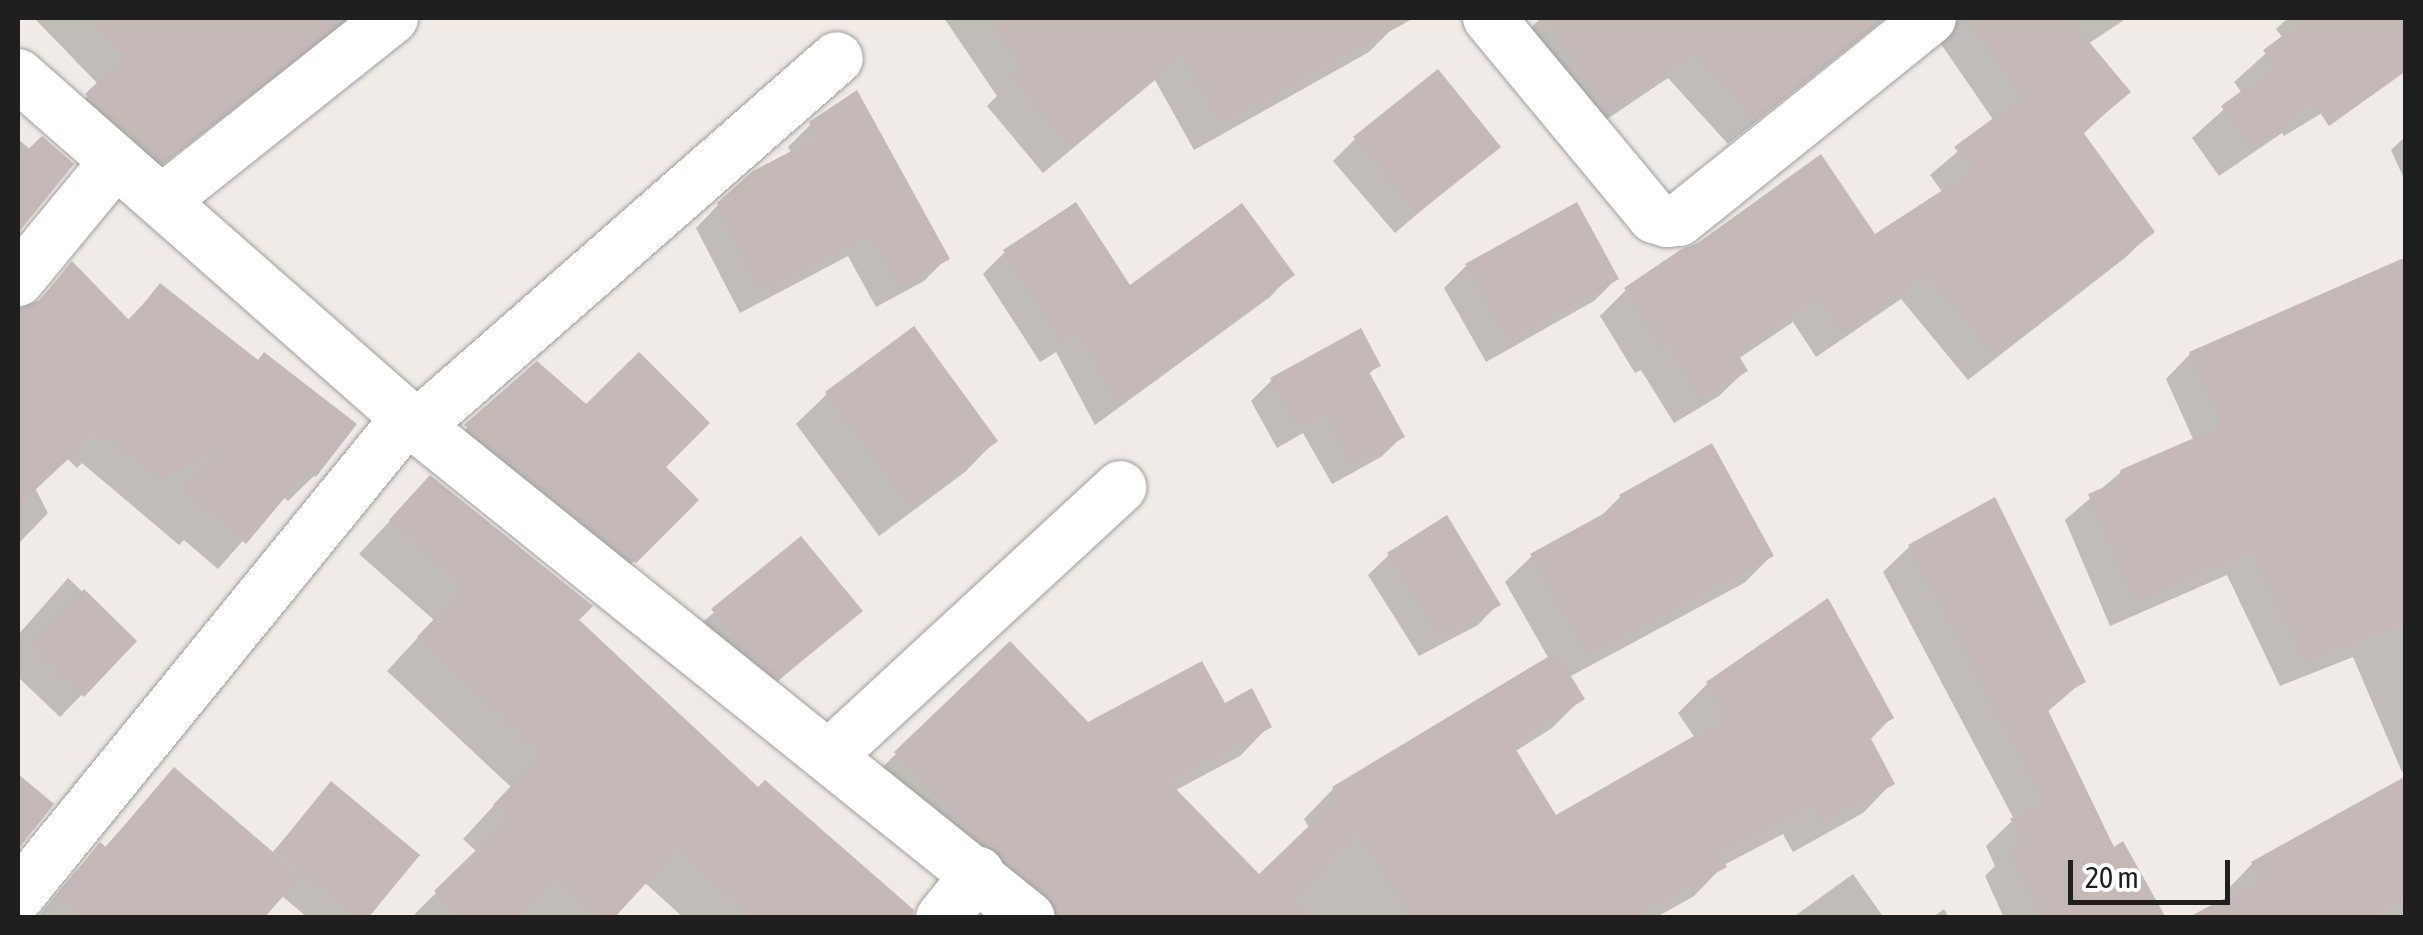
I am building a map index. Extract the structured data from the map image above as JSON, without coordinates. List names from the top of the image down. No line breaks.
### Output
{"scale_bar":"20 m"}
